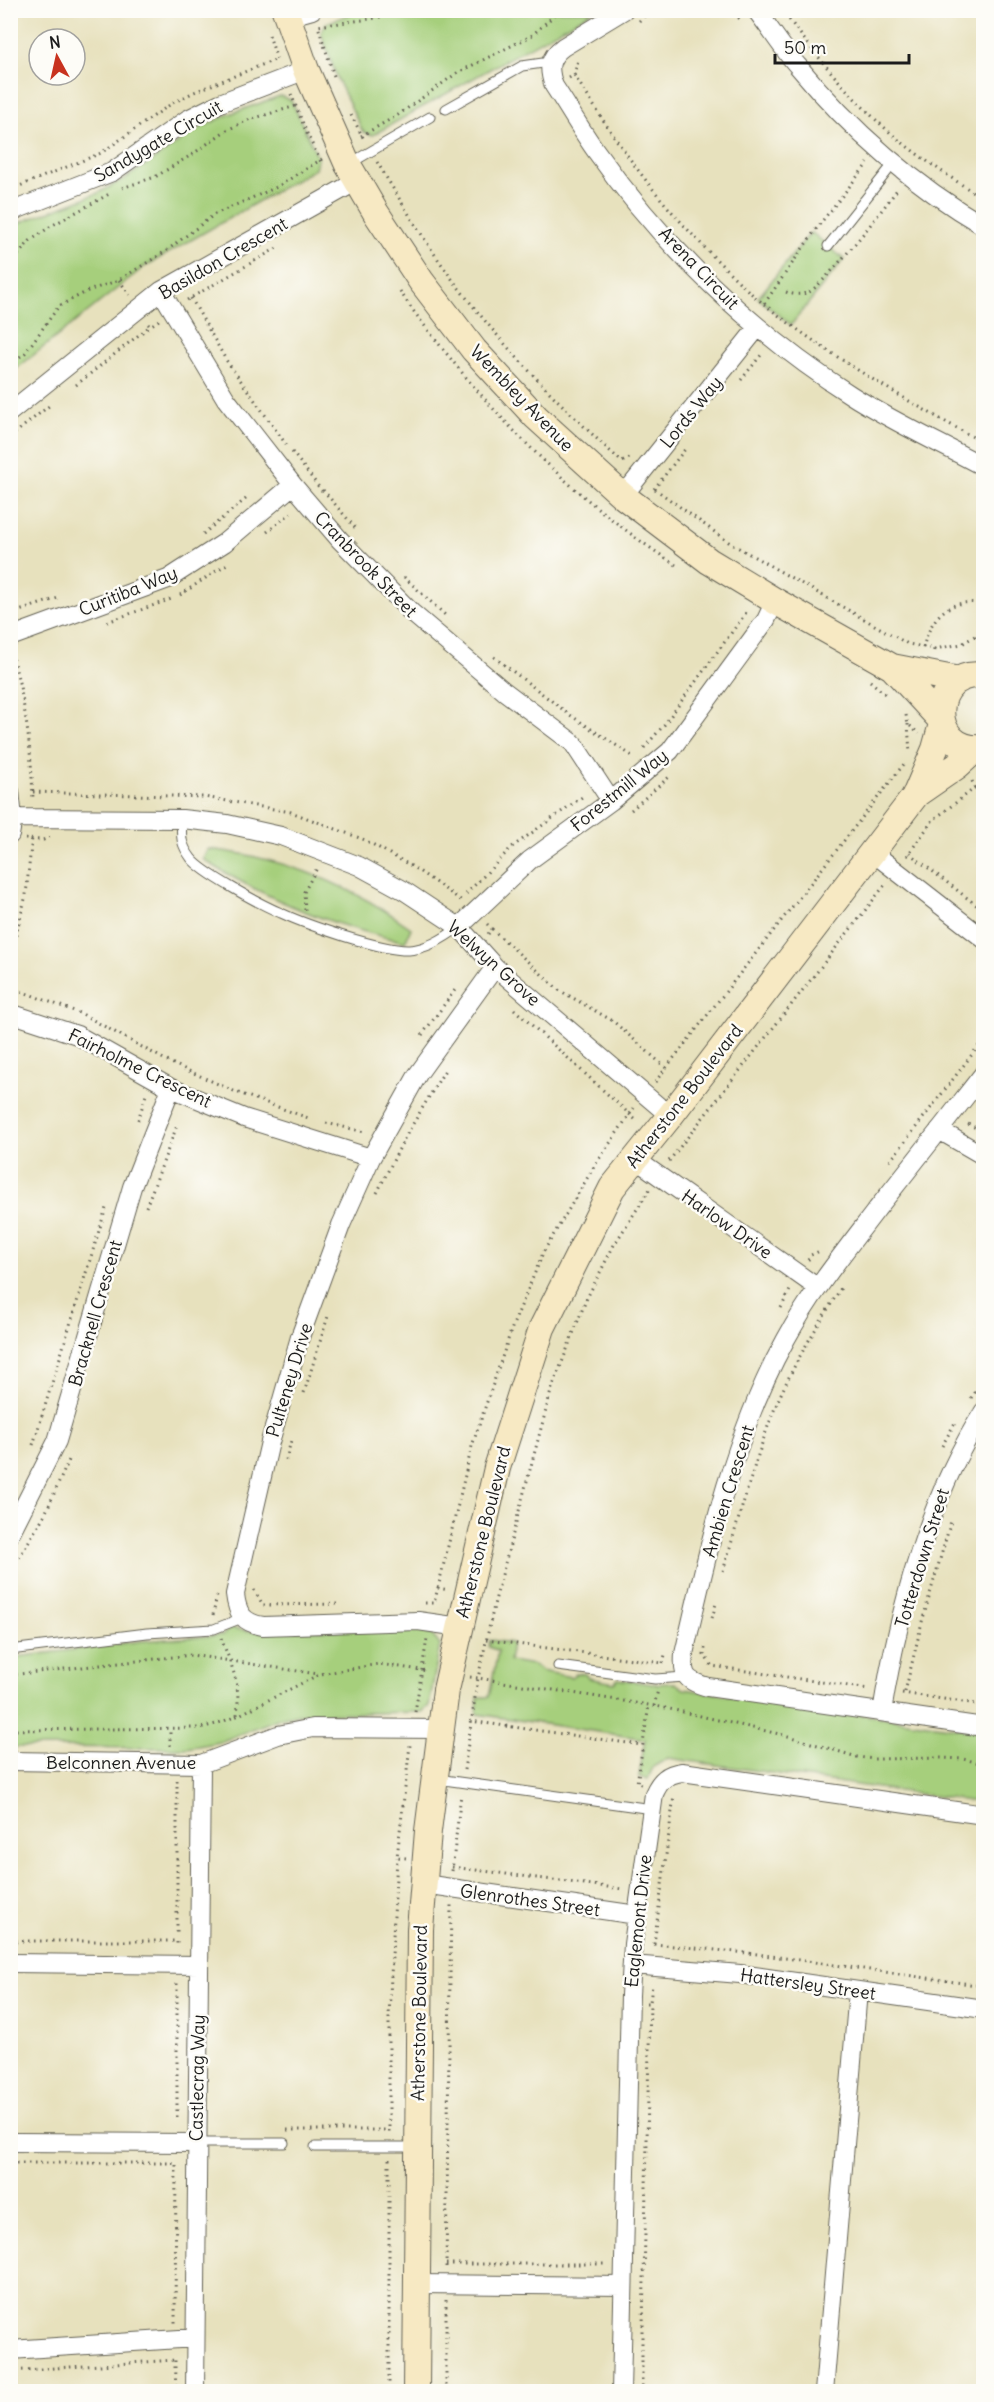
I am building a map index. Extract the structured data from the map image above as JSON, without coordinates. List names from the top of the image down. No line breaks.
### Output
{"streets":{"street":["Sandygate Circuit","Basildon Crescent","Arena Circuit","Wembley Avenue","Lords Way","Cranbrook Street","Curitiba Way","Forestmill Way","Welwyn Grove","Fairholme Crescent","Atherstone Boulevard","Harlow Drive","Bracknell Crescent","Pulteney Drive","Ambien Crescent","Totterdown Street","Belconnen Avenue","Glenrothes Street","Eaglemont Drive","Hattersley Street","Castlecrag Way"]},"crossings":[["Sandygate Circuit","Wembley Avenue"],["Basildon Crescent","Wembley Avenue"],["Basildon Crescent","Cranbrook Street"],["Arena Circuit","Lords Way"],["Wembley Avenue","Lords Way"],["Wembley Avenue","Forestmill Way"],["Wembley Avenue","Atherstone Boulevard"],["Cranbrook Street","Curitiba Way"],["Cranbrook Street","Forestmill Way"],["Forestmill Way","Welwyn Grove"],["Welwyn Grove","Atherstone Boulevard"],["Welwyn Grove","Pulteney Drive"],["Fairholme Crescent","Bracknell Crescent"],["Fairholme Crescent","Pulteney Drive"],["Atherstone Boulevard","Harlow Drive"],["Atherstone Boulevard","Belconnen Avenue"],["Atherstone Boulevard","Glenrothes Street"],["Harlow Drive","Ambien Crescent"],["Belconnen Avenue","Castlecrag Way"],["Glenrothes Street","Eaglemont Drive"],["Eaglemont Drive","Hattersley Street"]],"scale_bar":"50 m","north":"top"}
